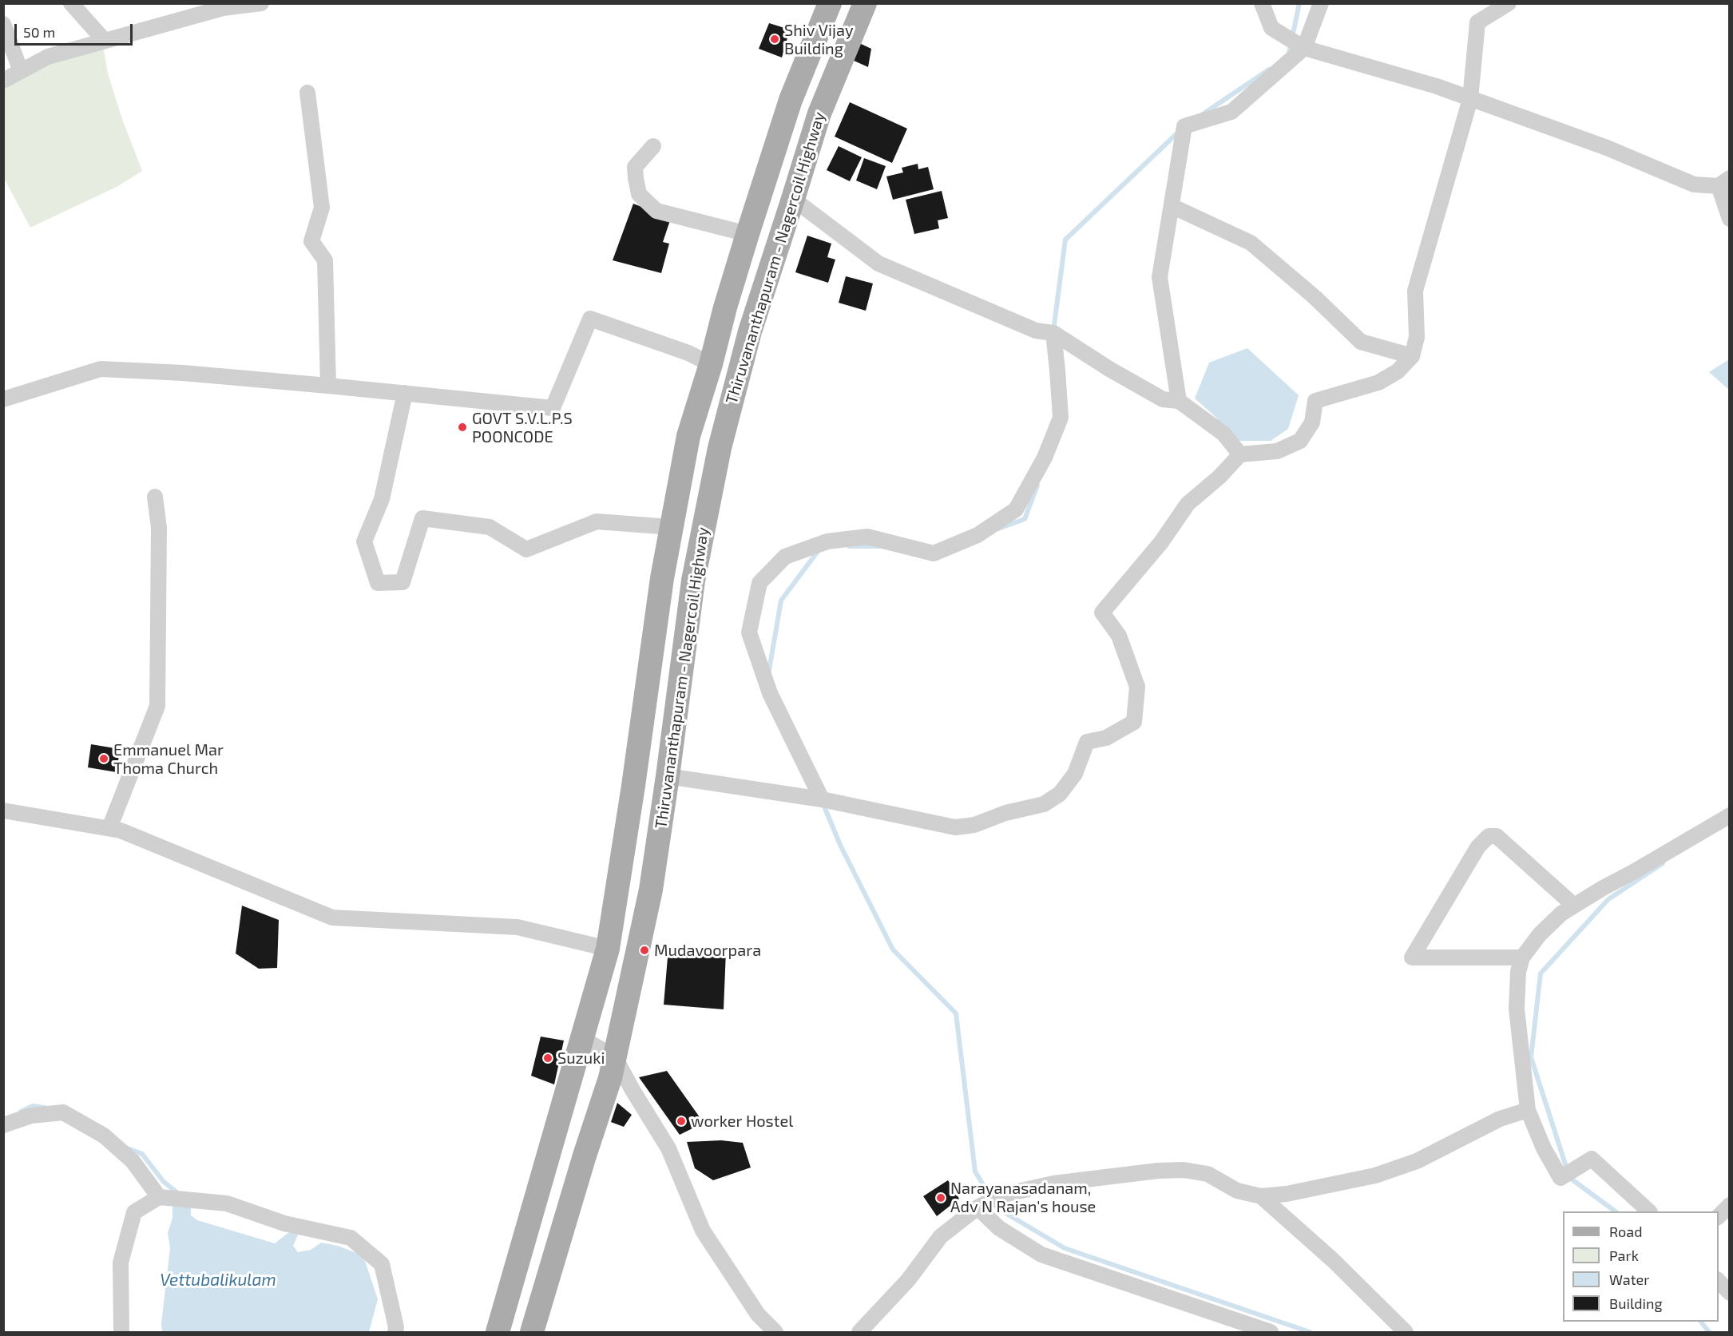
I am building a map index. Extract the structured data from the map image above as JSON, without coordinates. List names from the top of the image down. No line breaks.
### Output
{"streets":{"main road":["Thiruvananthapuram - Nagercoil Highway"]},"water":["Vettubalikulam"],"places":["Shiv Vijay Building","GOVT S.V.L.P.S POONCODE","Emmanuel Mar Thoma Church","Mudavoorpara","Suzuki","worker Hostel","Narayanasadanam, Adv N Rajan's house"],"legend":["Road","Park","Water","Building"],"scale_bar":"50 m"}
